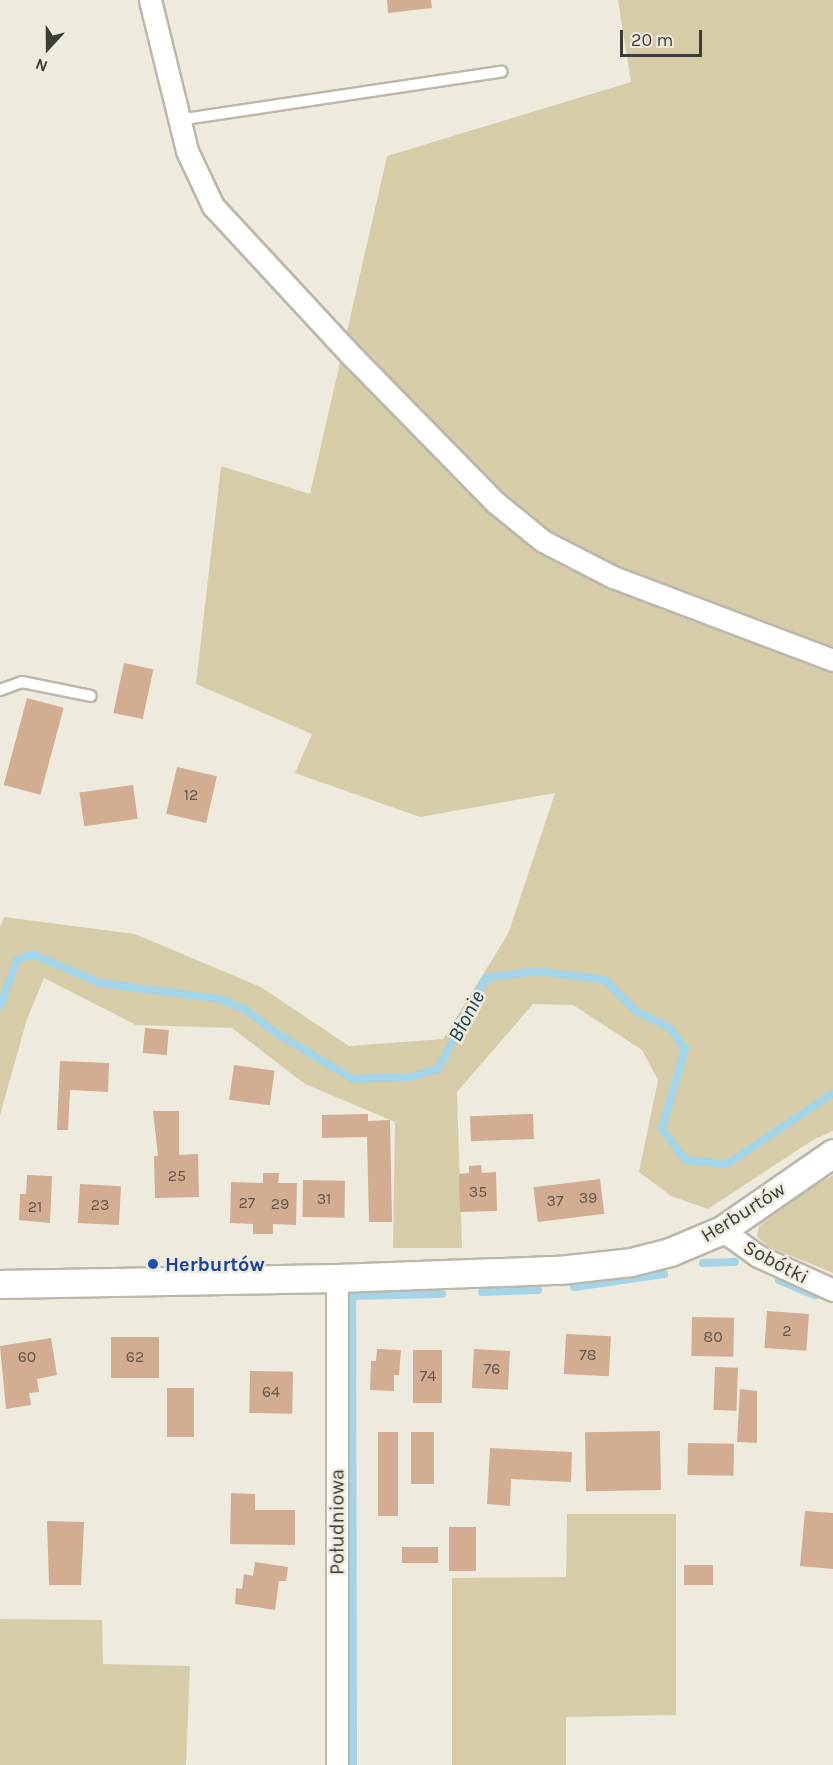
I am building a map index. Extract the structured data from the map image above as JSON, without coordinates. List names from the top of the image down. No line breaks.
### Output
{"streets":{"street":["Herburtów","Sobótki","Południowa"]},"crossings":[["Herburtów","Sobótki"],["Herburtów","Południowa"]],"water":["Błonie"],"places":["Herburtów"],"house_numbers":["12","25","35","39","31","37","27","29","23","21","2","80","78","60","62","76","74","64"],"scale_bar":"20 m","north":"bottom"}
